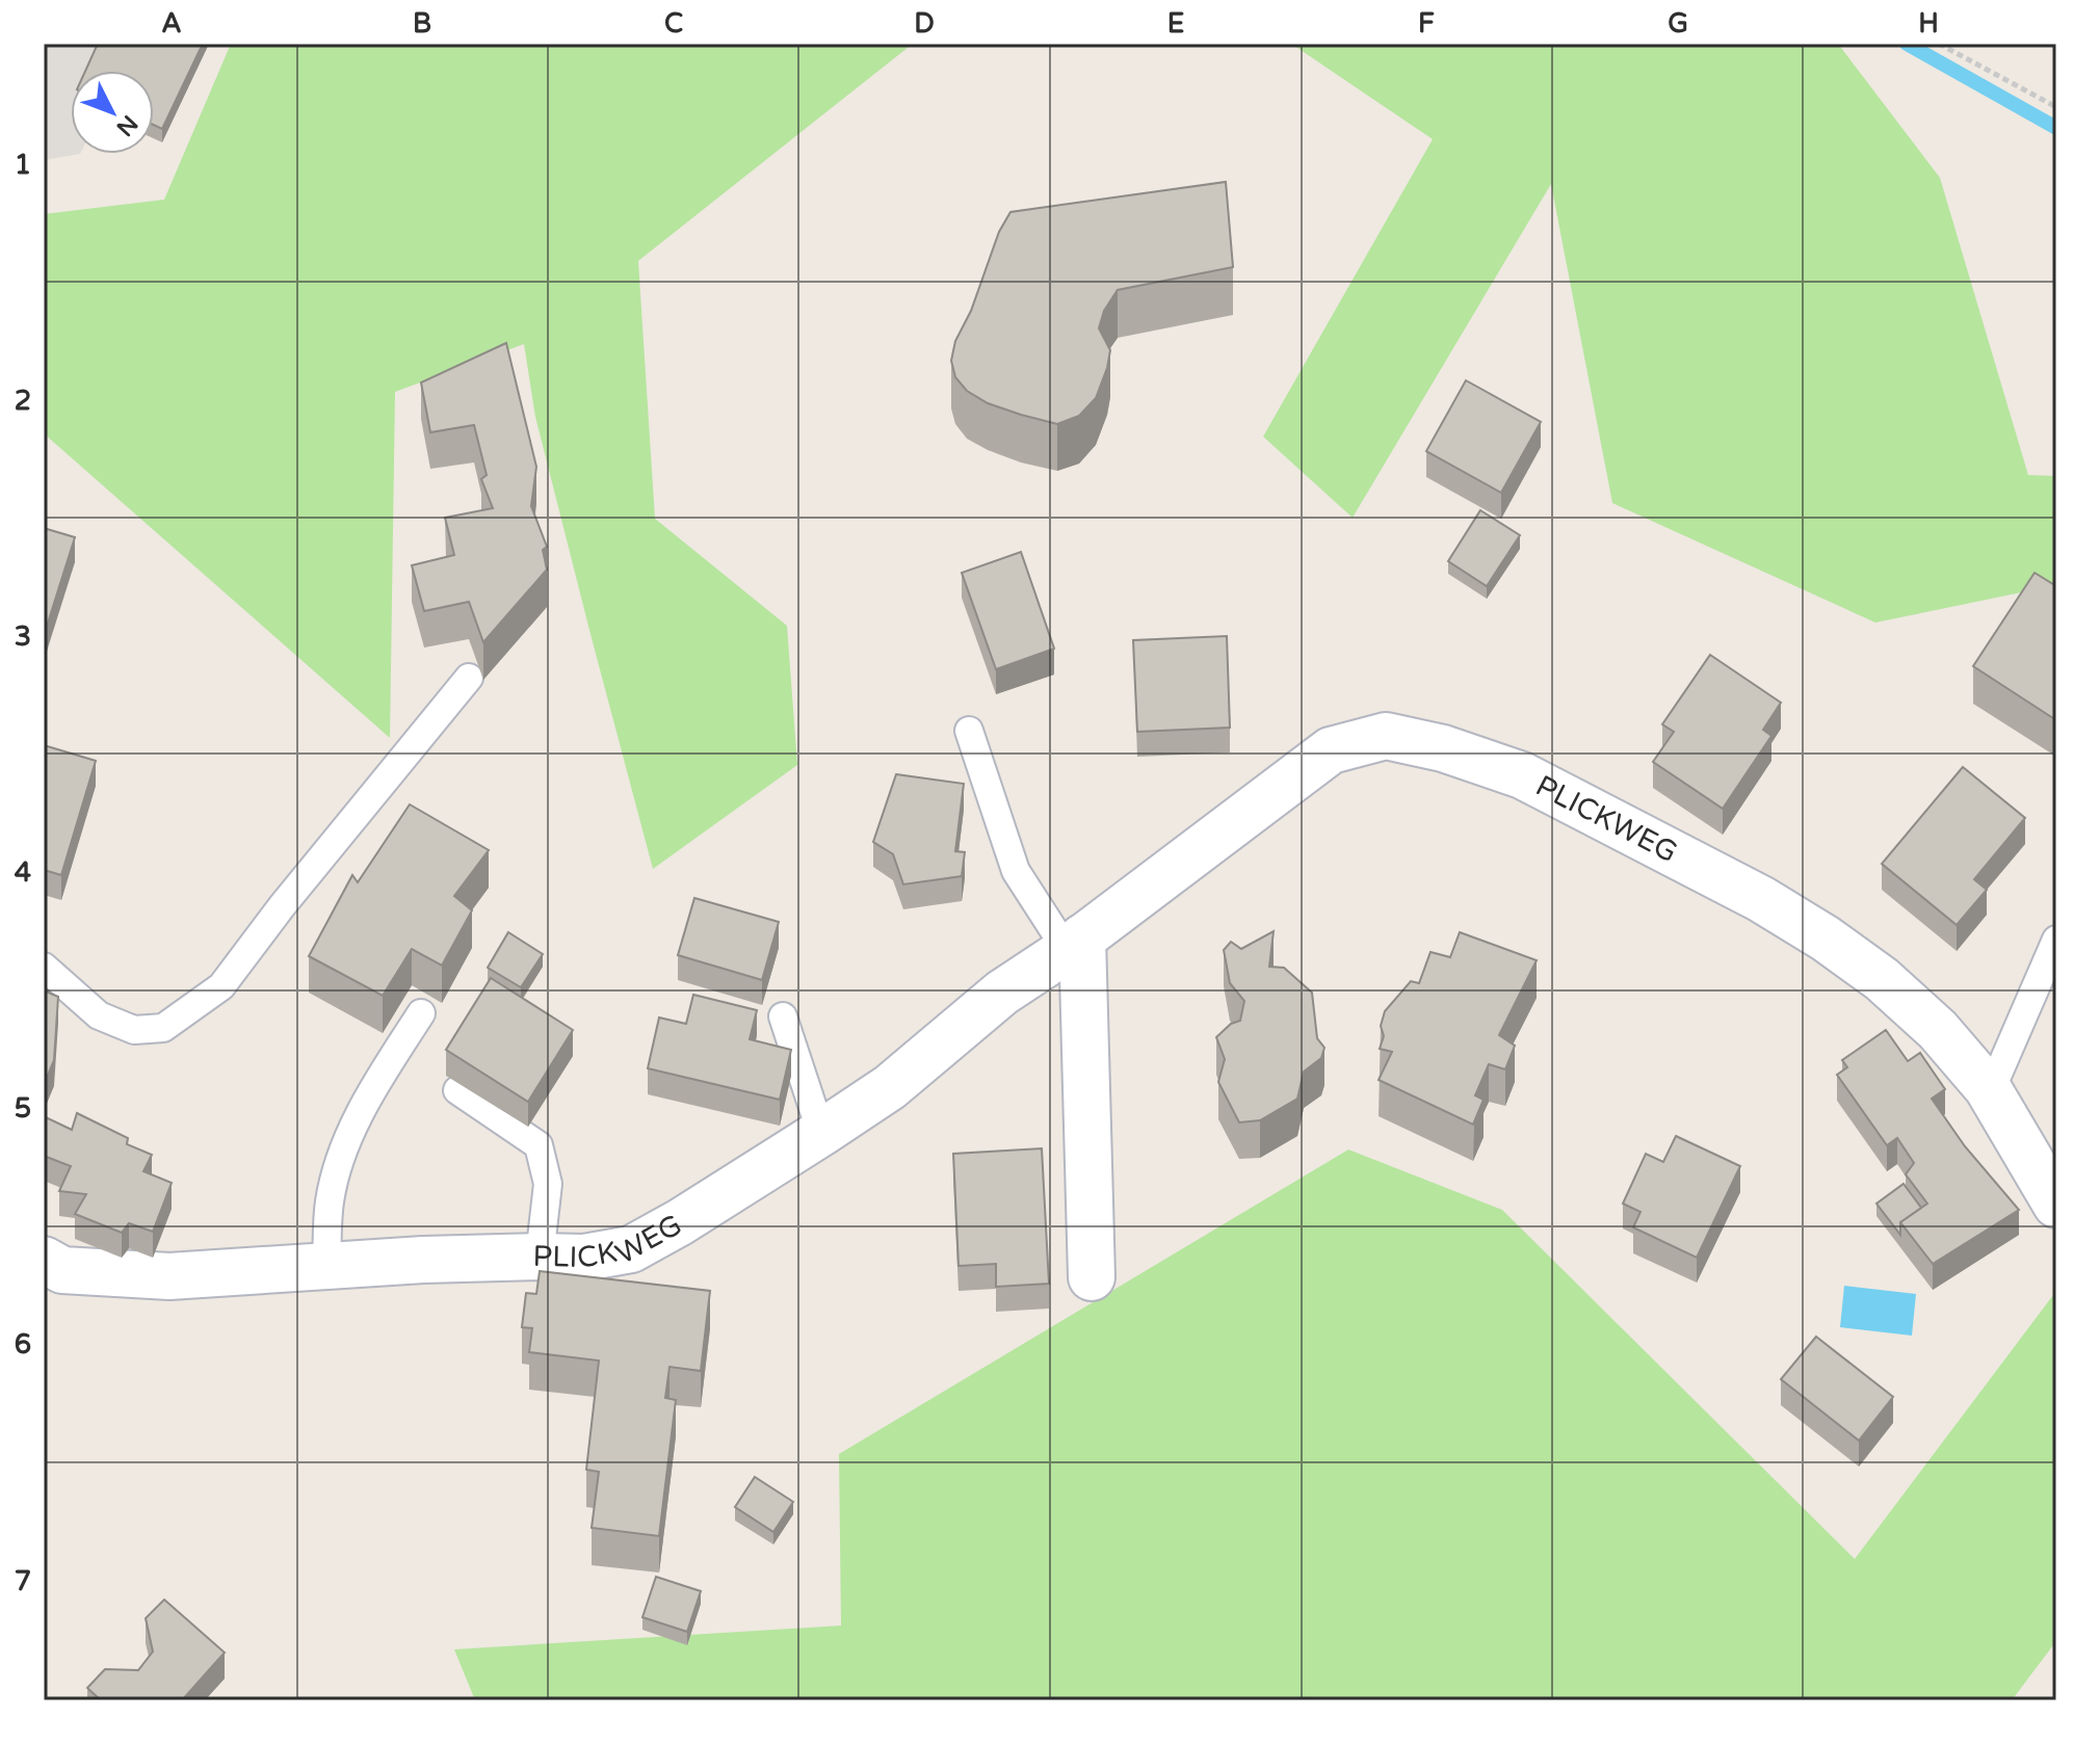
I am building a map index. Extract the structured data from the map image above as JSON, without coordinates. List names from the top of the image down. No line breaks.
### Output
{"streets":{"street":["PLICKWEG"]},"north":"bottom right","grid":{"columns":["A","B","C","D","E","F","G","H"],"rows":["1","2","3","4","5","6","7"]}}
